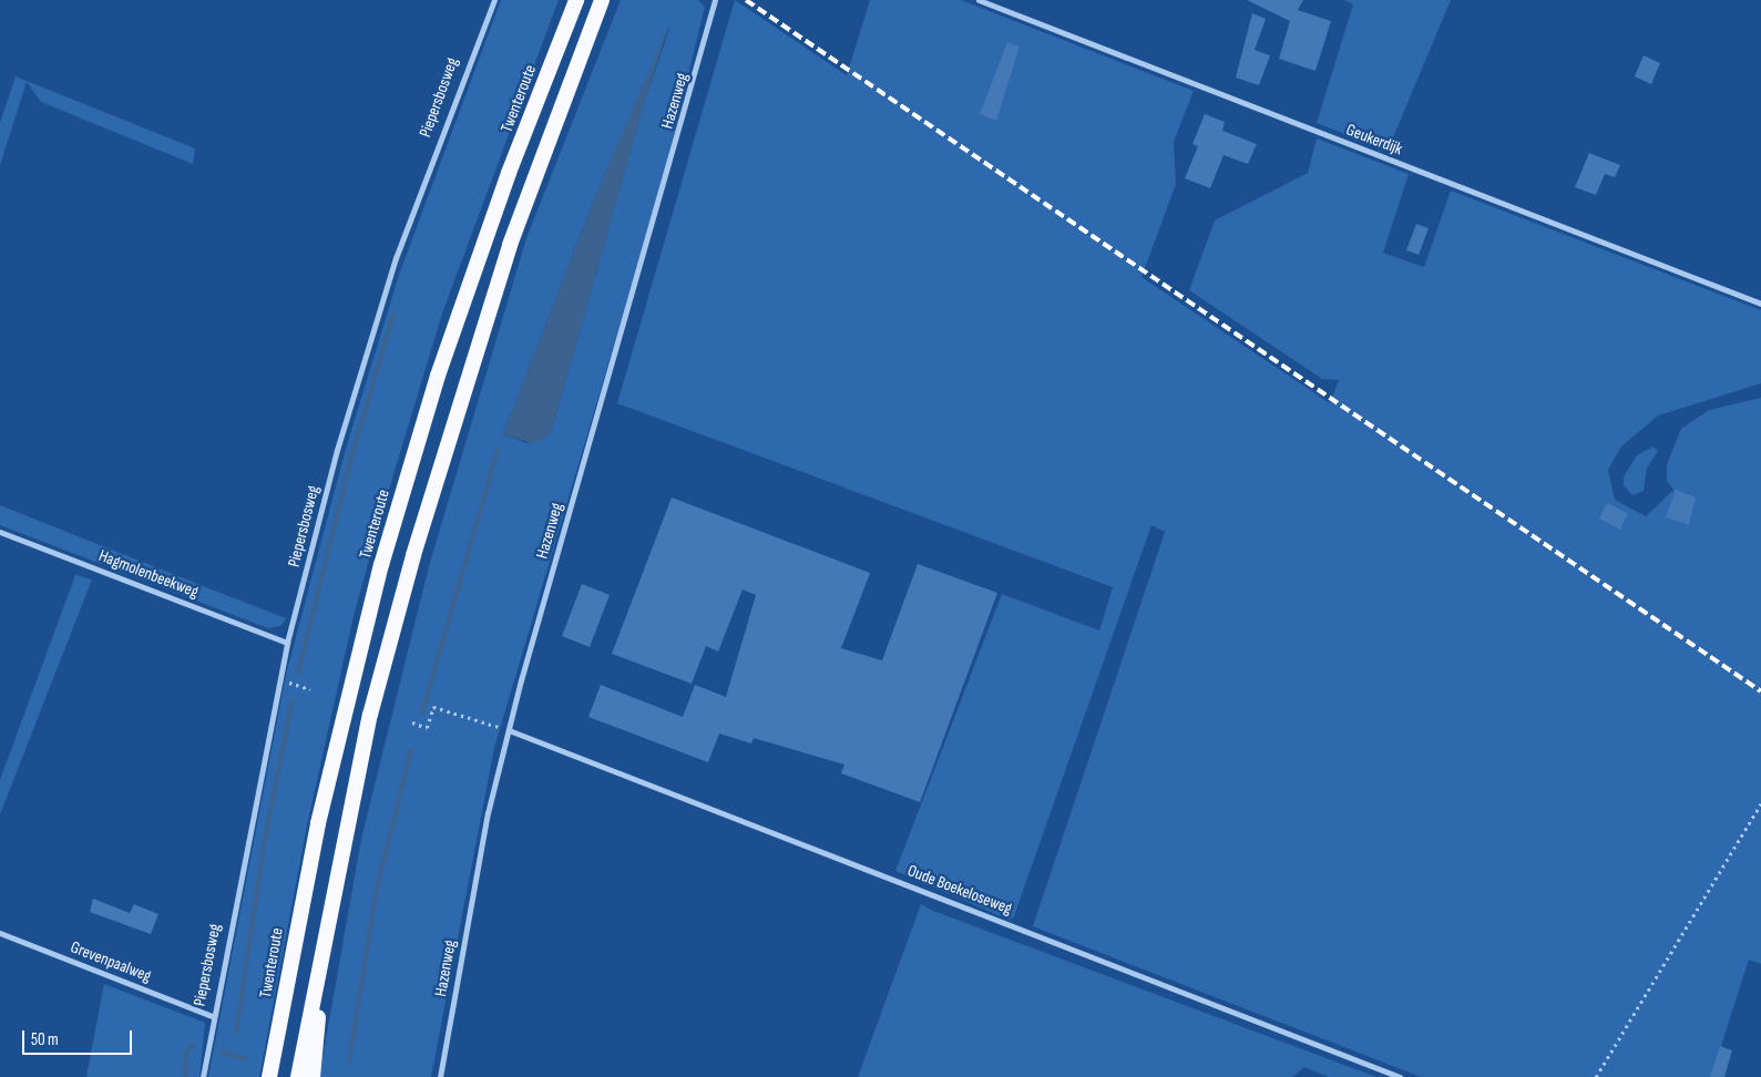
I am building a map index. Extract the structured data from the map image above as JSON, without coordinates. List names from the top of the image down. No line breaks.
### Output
{"streets":{"highway":["Twenteroute"],"street":["Piepersbosweg","Hazenweg","Geukerdijk","Hagmolenbeekweg","Oude Boekeloseweg","Grevenpaalweg"]},"crossings":[["Piepersbosweg","Hagmolenbeekweg"],["Piepersbosweg","Grevenpaalweg"],["Hazenweg","Oude Boekeloseweg"]],"scale_bar":"50 m"}
